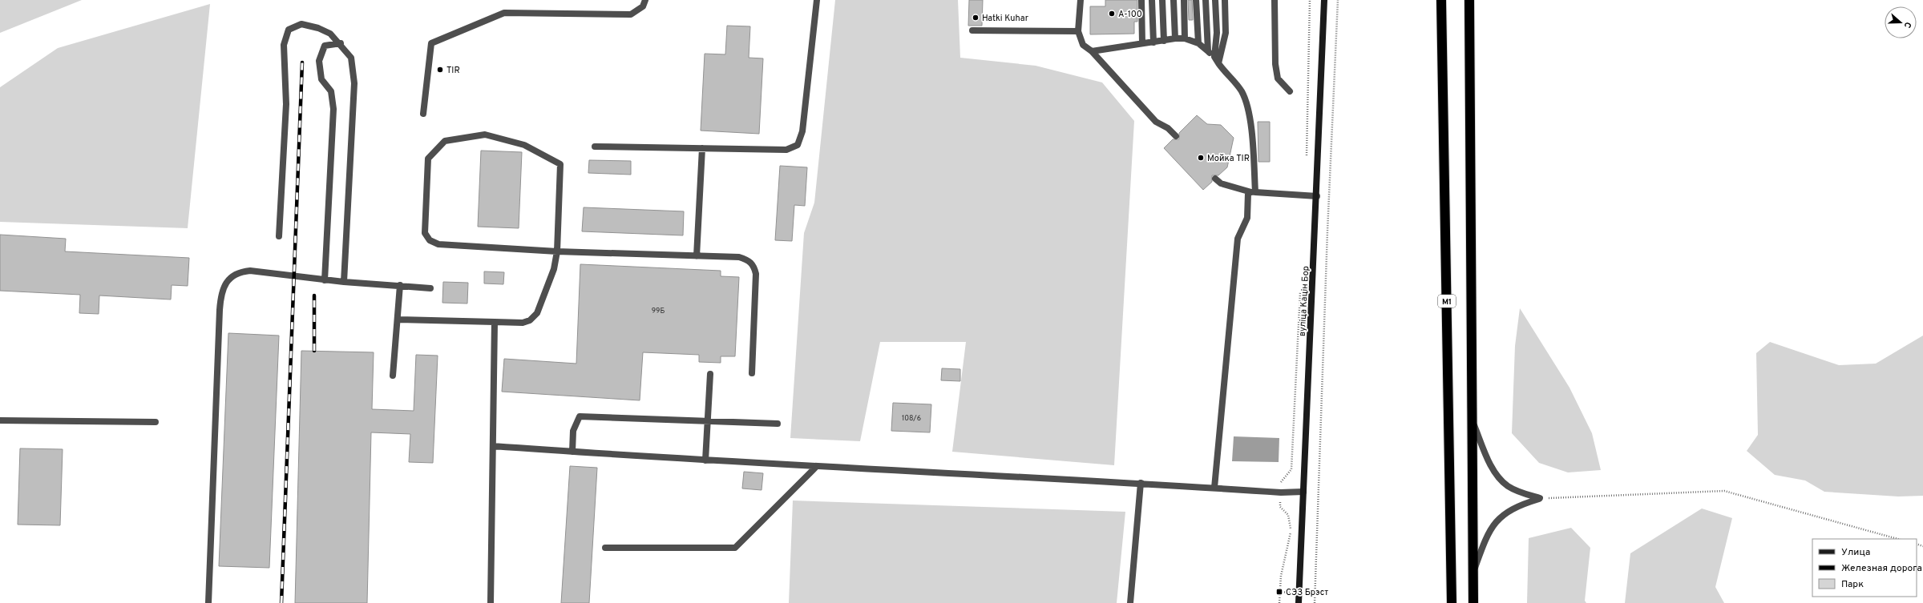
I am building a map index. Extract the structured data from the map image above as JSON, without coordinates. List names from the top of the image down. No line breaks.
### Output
{"streets":{"highway":["М1"],"main road":["вуліца Кацін Бор"]},"places":{"other":["А-100","Hatki Kuhar","TIR","Мойка TIR"],"transit":["СЭЗ Брэст"]},"house_numbers":["99Б","108/6"],"legend":["Улица","Железная дорога","Парк"],"north":"right"}
